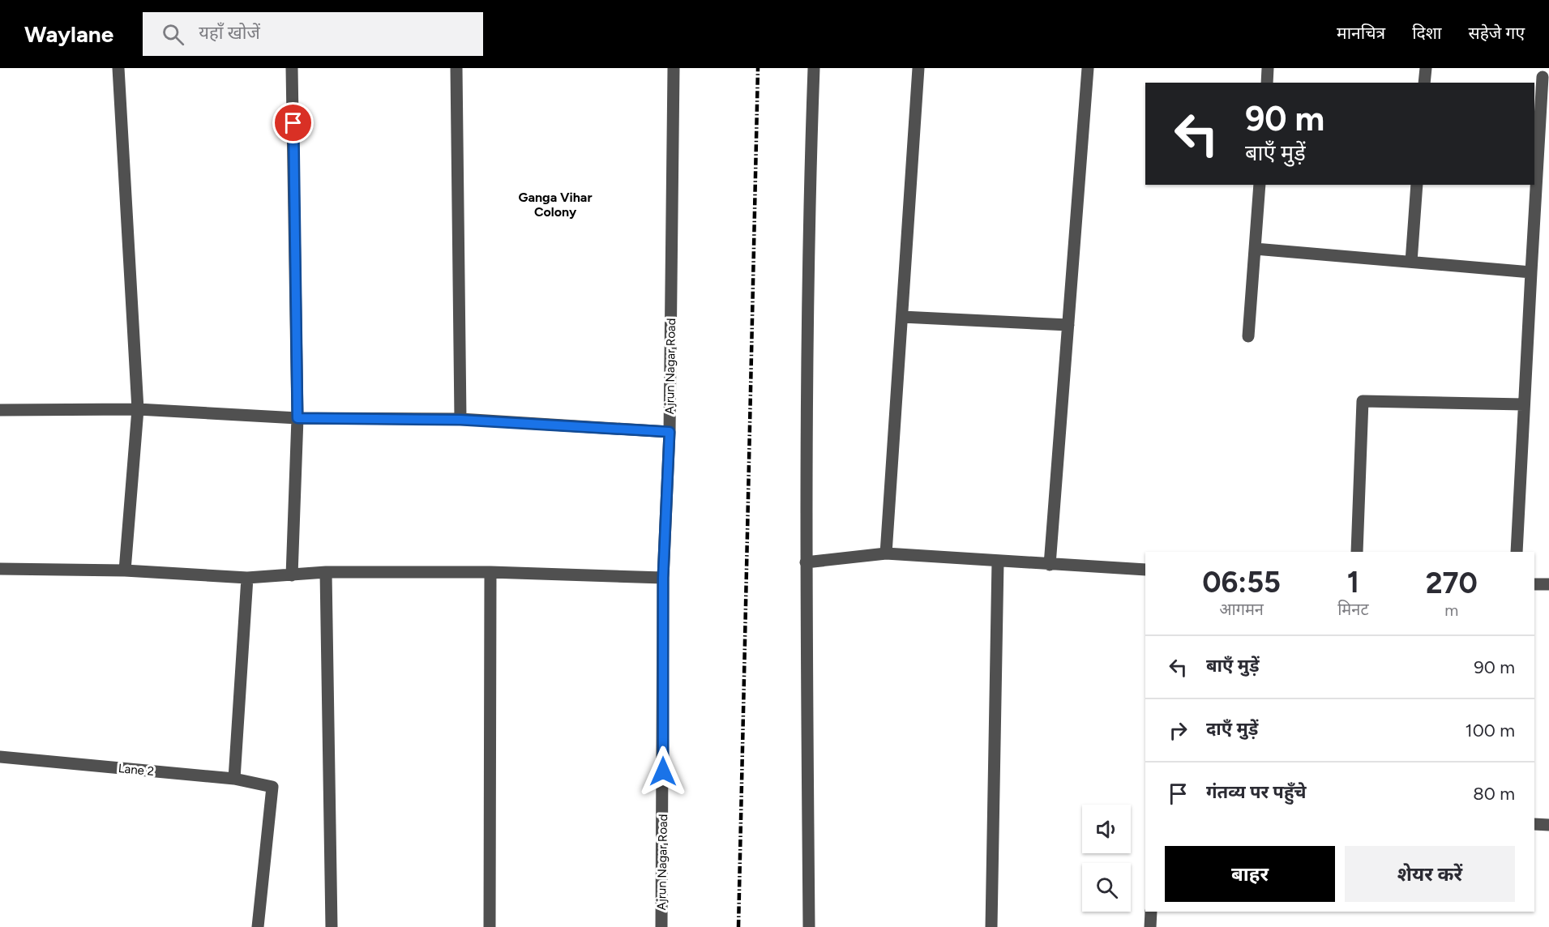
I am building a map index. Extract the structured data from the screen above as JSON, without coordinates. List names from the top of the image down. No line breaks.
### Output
{"streets":{"street":["Ajrun Nagar Road","Lane 2"]},"districts":["Ganga Vihar Colony"],"page":{"header":"Waylane","search":"यहाँ खोजें","nav":["मानचित्र","दिशा","सहेजे गए"],"turn":["90 m","बाएँ मुड़ें"],"eta":["06:55","आगमन","1","मिनट","270","m"],"list":[{"name":"बाएँ मुड़ें","value":"90 m"},{"name":"दाएँ मुड़ें","value":"100 m"},{"name":"गंतव्य पर पहुँचे","value":"80 m"}],"buttons":["बाहर","शेयर करें"]}}
